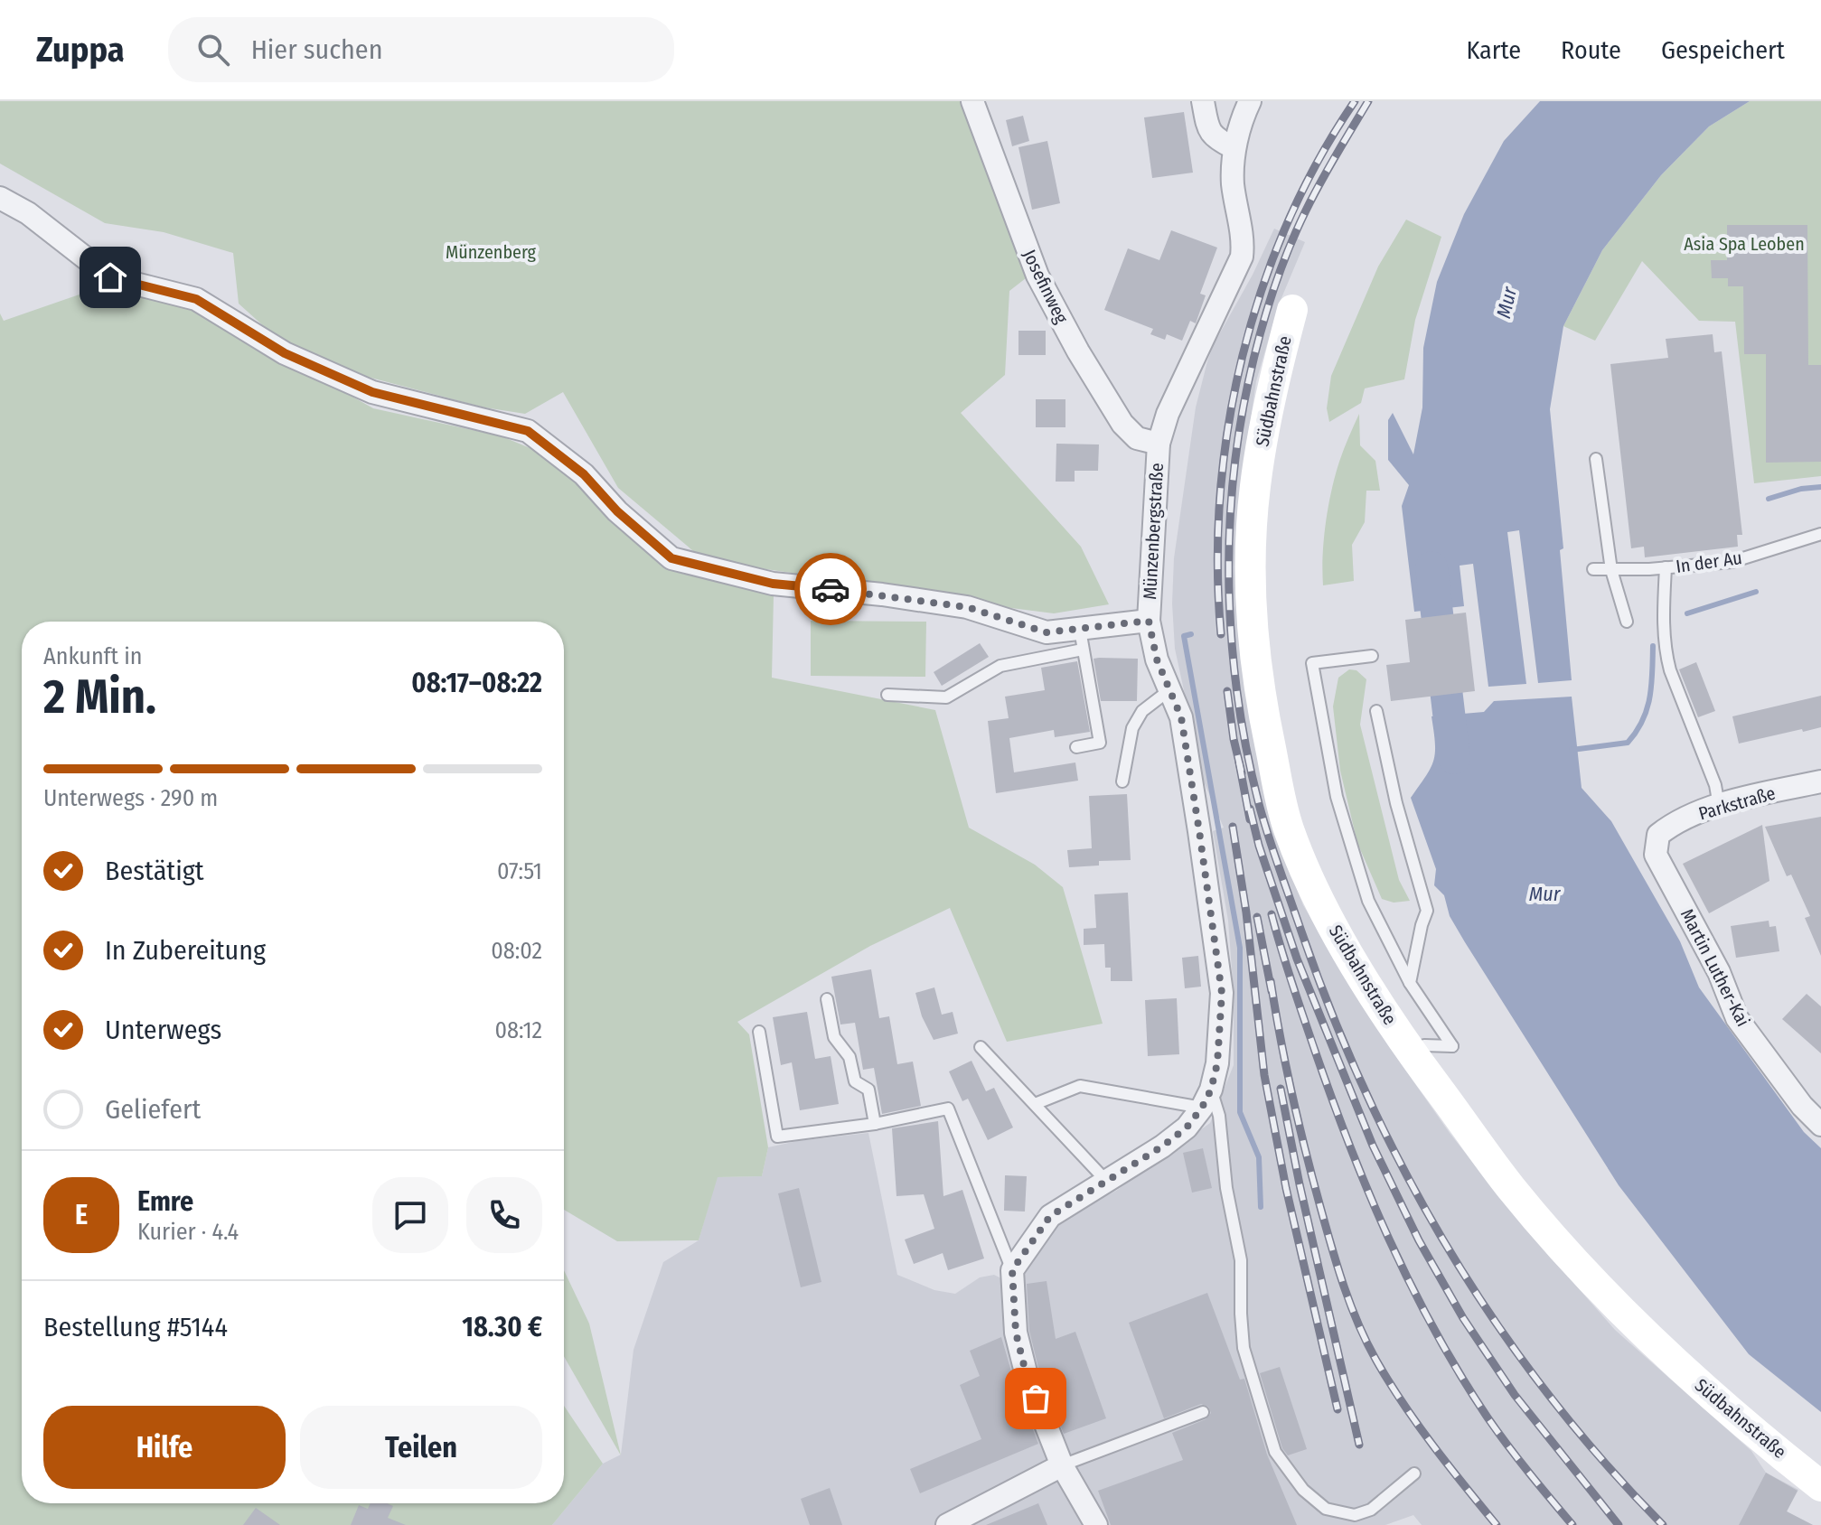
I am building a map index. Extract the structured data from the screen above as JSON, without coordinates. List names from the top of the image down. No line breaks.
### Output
{"streets":{"main road":["Südbahnstraße"],"street":["Josefinweg","Münzenbergstraße","Parkstraße","Martin Luther-Kai"],"lane":["In der Au"]},"crossings":[["Josefinweg","Münzenbergstraße"],["Parkstraße","Martin Luther-Kai"]],"water":["Mur"],"parks":["Asia Spa Leoben","Münzenberg"],"page":{"header":"Zuppa","search":"Hier suchen","nav":["Karte","Route","Gespeichert"],"heading":["2 Min.","Ankunft in","08:17–08:22"],"panel":["Emre","Kurier · 4.4","Bestellung #5144","18.30 €"],"bar":"Unterwegs · 290 m","list":[["Bestätigt","07:51"],["In Zubereitung","08:02"],["Unterwegs","08:12"],"Geliefert"],"round":"E","buttons":["Hilfe","Teilen"]}}
